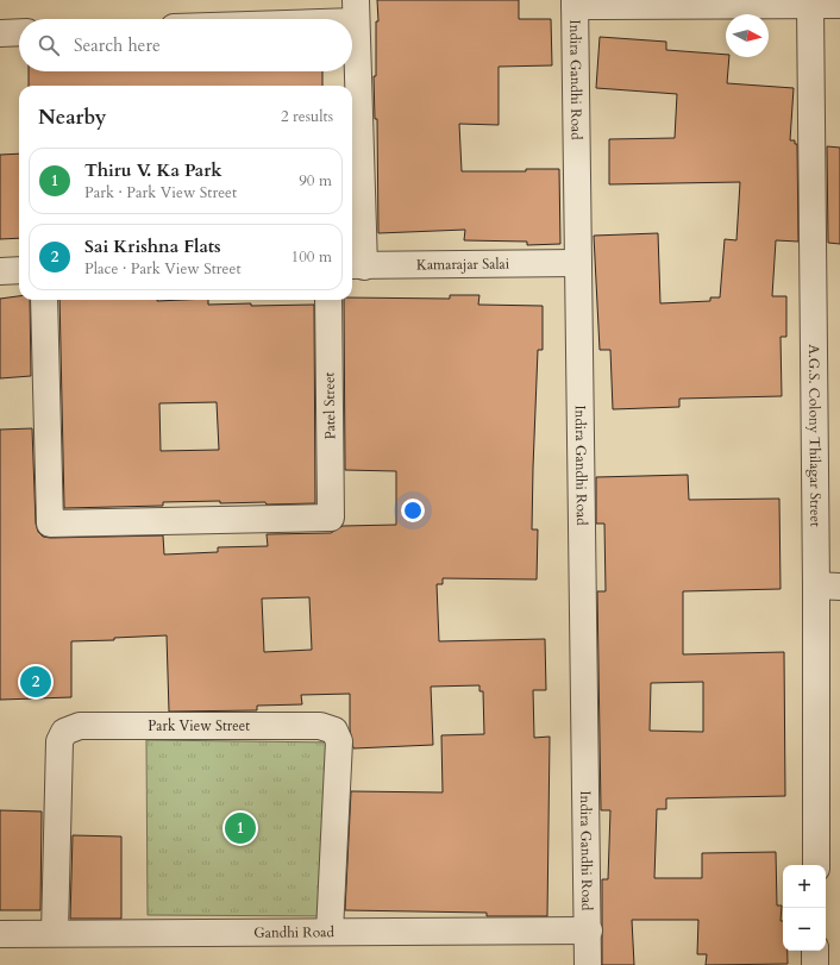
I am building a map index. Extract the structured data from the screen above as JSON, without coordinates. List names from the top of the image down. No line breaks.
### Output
{"streets":{"street":["Indira Gandhi Road","Kamarajar Salai","Patel Street","A.G.S. Colony Thilagar Street","Park View Street","Gandhi Road"]},"crossings":[["Indira Gandhi Road","Kamarajar Salai"],["Indira Gandhi Road","Gandhi Road"],["Park View Street","Gandhi Road"]],"north":"right","page":{"search":"Search here","heading":["Nearby","2 results"],"list":[{"mark":"1","name":"Thiru V. Ka Park","note":"Park · Park View Street","value":"90 m"},{"mark":"2","name":"Sai Krishna Flats","note":"Place · Park View Street","value":"100 m"}],"pins":["2","1"],"map_buttons":["+","−"]}}
